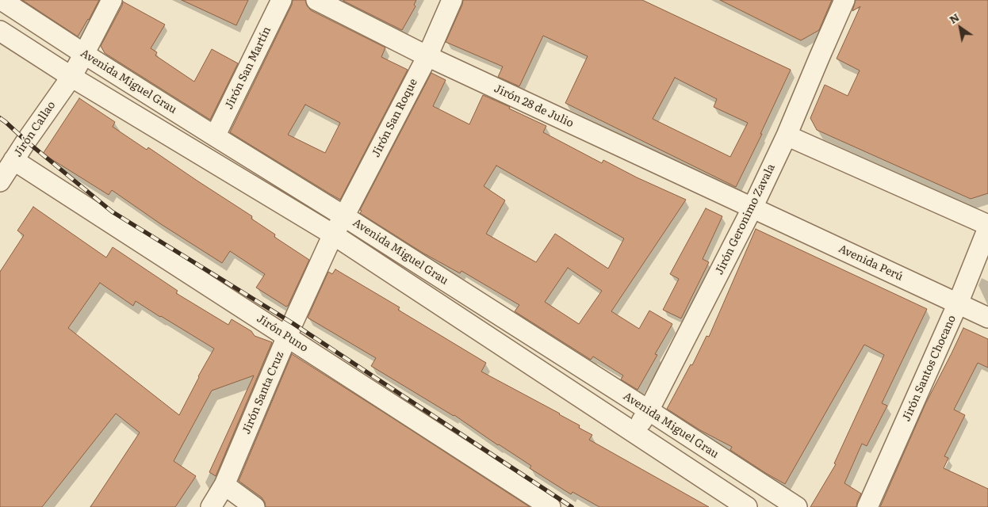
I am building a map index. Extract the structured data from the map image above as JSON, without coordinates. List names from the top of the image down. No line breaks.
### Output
{"streets":{"street":["Jirón San Martín","Avenida Miguel Grau","Jirón 28 de Julio","Jirón San Roque","Jirón Callao","Jirón Geronimo Zavala","Avenida Perú","Jirón Puno","Jirón Santos Chocano","Jirón Santa Cruz"]},"crossings":[["Jirón San Martín","Avenida Miguel Grau"],["Avenida Miguel Grau","Jirón San Roque"],["Avenida Miguel Grau","Jirón Callao"],["Avenida Miguel Grau","Jirón Geronimo Zavala"],["Avenida Miguel Grau","Jirón Santa Cruz"],["Jirón 28 de Julio","Jirón San Roque"],["Jirón 28 de Julio","Jirón Geronimo Zavala"],["Jirón 28 de Julio","Avenida Perú"],["Jirón San Roque","Jirón Santa Cruz"],["Jirón Callao","Jirón Puno"],["Jirón Geronimo Zavala","Avenida Perú"],["Avenida Perú","Jirón Santos Chocano"],["Jirón Puno","Jirón Santa Cruz"]],"north":"top left"}
